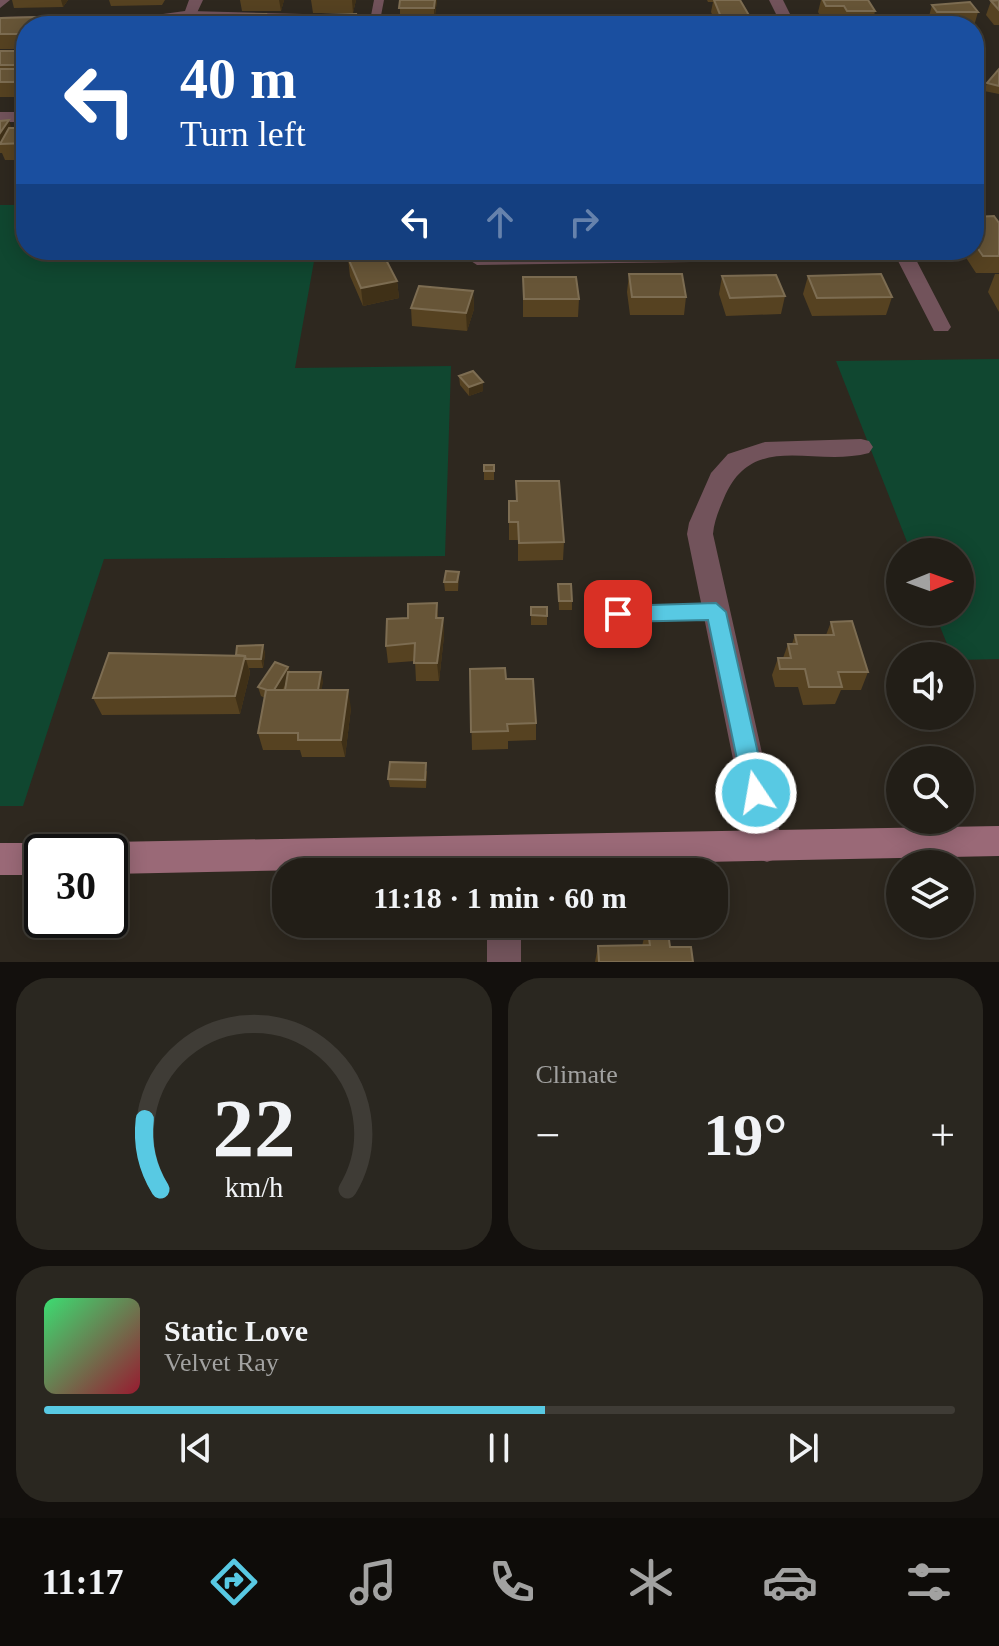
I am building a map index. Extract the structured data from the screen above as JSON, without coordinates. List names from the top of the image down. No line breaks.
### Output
{"north":"right","page":{"turn":["40 m","Turn left"],"limit":"30","trip":"11:18 · 1 min · 60 m","tile":"Climate","heat":["−","19°","+"],"song":["Static Love","Velvet Ray"],"tabs":"11:17","gauge":["22","km/h"]}}
